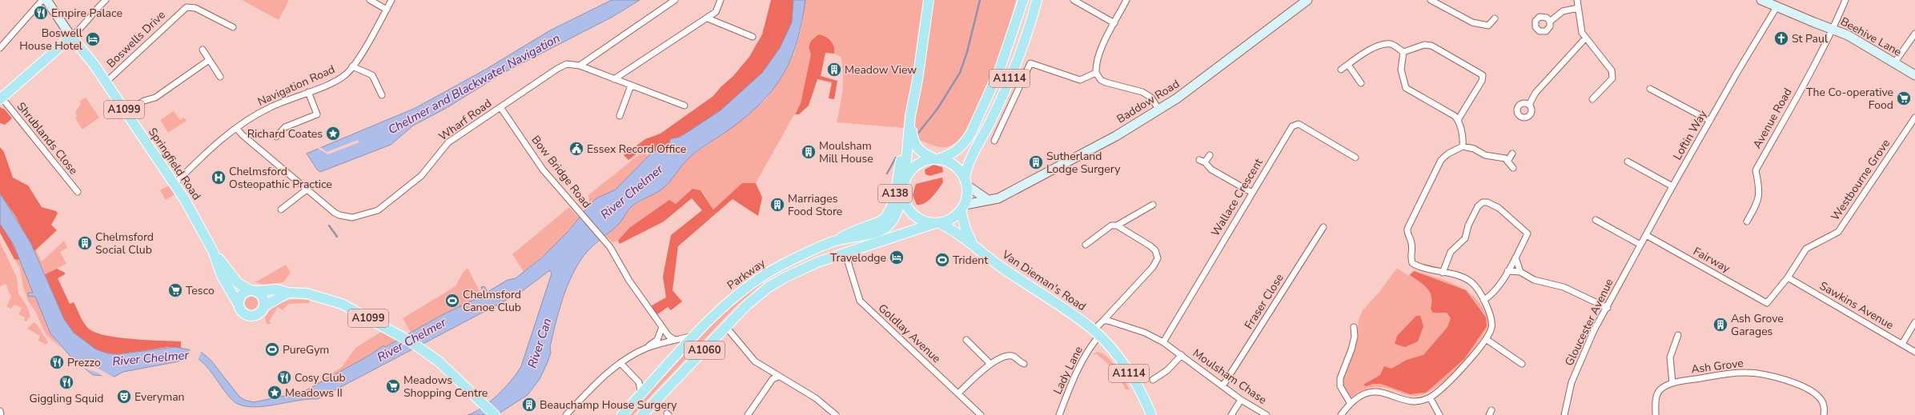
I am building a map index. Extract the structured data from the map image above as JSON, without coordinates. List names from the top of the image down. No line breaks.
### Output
{"streets":{"main road":["Beehive Lane","A1114","Baddow Road","A1099","Springfield Road","A138","Parkway","Van Dieman's Road","A1060"],"street":["Boswells Drive","Navigation Road","Avenue Road","Wharf Road","Loftin Way","Shrublands Close","Bow Bridge Road","Westbourne Grove","Wallace Crescent","Fairway","Fraser Close","Sawkins Avenue","Gloucester Avenue","Goldlay Avenue","Ash Grove","Lady Lane","Moulsham Chase"]},"crossings":[["Beehive Lane","Avenue Road"],["Beehive Lane","Loftin Way"],["Boswells Drive","Springfield Road"],["A1114","Baddow Road"],["A1114","A138"],["A1114","Parkway"],["A1114","Van Dieman's Road"],["A1114","Lady Lane"],["Navigation Road","Wharf Road"],["Navigation Road","Springfield Road"],["Baddow Road","A138"],["Baddow Road","Parkway"],["Baddow Road","Van Dieman's Road"],["A1099","Springfield Road"],["Wharf Road","Bow Bridge Road"],["Loftin Way","Fairway"],["Loftin Way","Gloucester Avenue"],["Westbourne Grove","Fairway"],["Westbourne Grove","Sawkins Avenue"],["A138","Parkway"],["A138","Van Dieman's Road"],["Wallace Crescent","Moulsham Chase"],["Parkway","Van Dieman's Road"],["Parkway","Goldlay Avenue"],["Van Dieman's Road","Lady Lane"],["Fraser Close","Moulsham Chase"]],"water":["Chelmer and Blackwater Navigation","River Chelmer","River Can"],"places":{"restaurant":["Empire Palace","Prezzo","Cosy Club","Giggling Squid"],"church":["St Paul"],"hotel":["Boswell House Hotel","Travelodge"],"building":["Meadow View","Moulsham Mill House","Sutherland Lodge Surgery","Marriages Food Store","Chelmsford Social Club","Ash Grove Garages","Beauchamp House Surgery"],"supermarket":["The Co-operative Food","Tesco","Meadows Shopping Centre"],"place":["Richard Coates","Meadows II"],"public building":["Essex Record Office"],"hospital":["Chelmsford Osteopathic Practice"],"sports":["Trident","Chelmsford Canoe Club","PureGym"],"theatre":["Everyman"]}}
